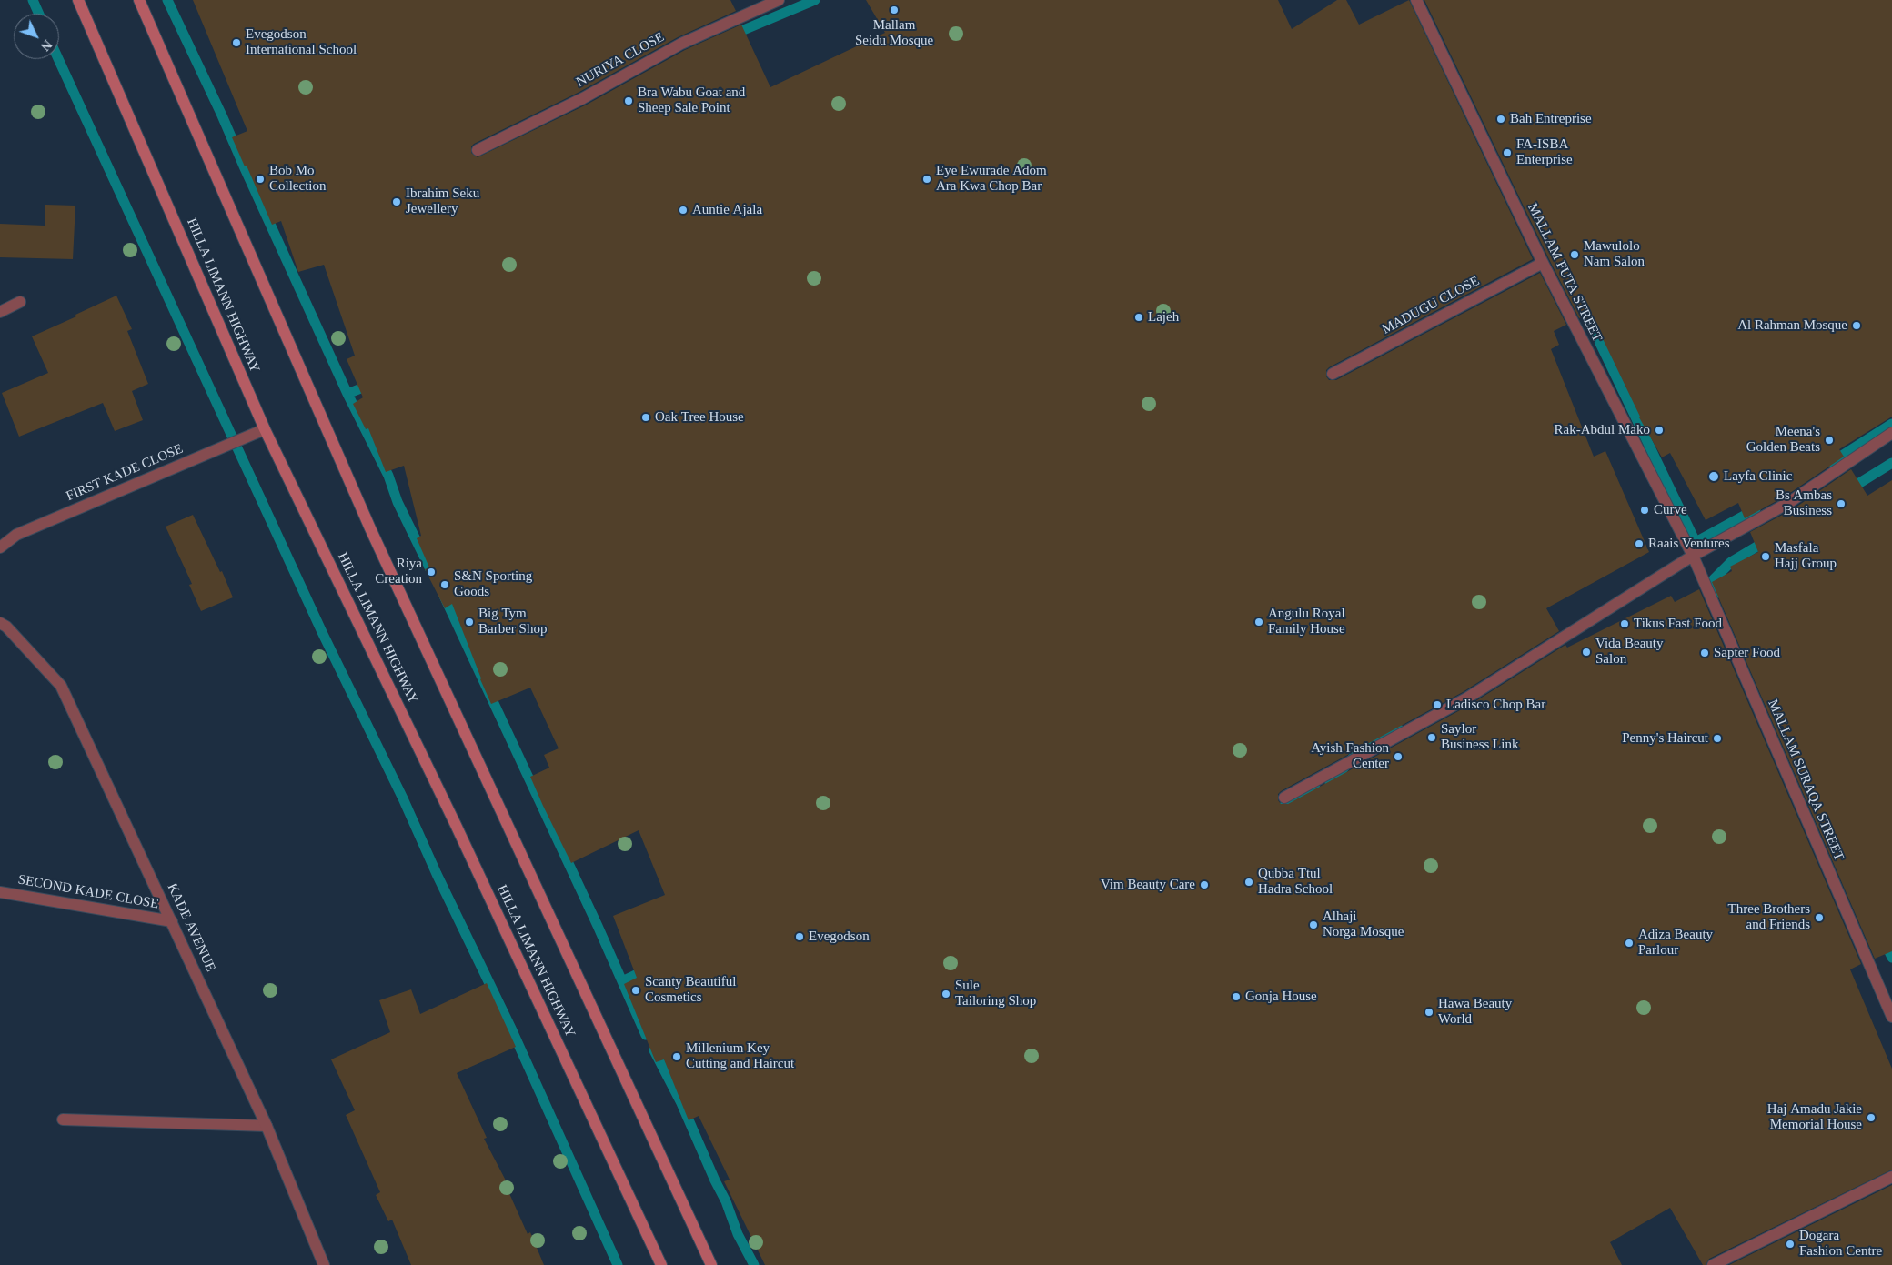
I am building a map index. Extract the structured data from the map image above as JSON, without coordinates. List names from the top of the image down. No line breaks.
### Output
{"streets":{"main road":["HILLA LIMANN HIGHWAY"],"street":["NURIYA CLOSE","MALLAM FUTA STREET","MADUGU CLOSE","FIRST KADE CLOSE","MALLAM SURAQA STREET","SECOND KADE CLOSE","KADE AVENUE"]},"crossings":[["MALLAM FUTA STREET","MADUGU CLOSE"],["MALLAM FUTA STREET","MALLAM SURAQA STREET"],["HILLA LIMANN HIGHWAY","FIRST KADE CLOSE"],["SECOND KADE CLOSE","KADE AVENUE"]],"places":["Mallam Seidu Mosque","Evegodson International School","Bra Wabu Goat and Sheep Sale Point","Bah Entreprise","FA-ISBA Enterprise","Bob Mo Collection","Eye Ewurade Adom Ara Kwa Chop Bar","Ibrahim Seku Jewellery","Auntie Ajala","Mawulolo Nam Salon","Lajeh","Al Rahman Mosque","Oak Tree House","Rak-Abdul Mako","Meena's Golden Beats","Layfa Clinic","Bs Ambas Business","Curve","Raais Ventures","Masfala Hajj Group","Riya Creation","S&N Sporting Goods","Big Tym Barber Shop","Angulu Royal Family House","Tikus Fast Food","Vida Beauty Salon","Sapter Food","Ladisco Chop Bar","Saylor Business Link","Penny's Haircut","Ayish Fashion Center","Qubba Ttul Hadra School","Vim Beauty Care","Three Brothers and Friends","Alhaji Norga Mosque","Evegodson","Adiza Beauty Parlour","Scanty Beautiful Cosmetics","Sule Tailoring Shop","Gonja House","Hawa Beauty World","Millenium Key Cutting and Haircut","Haj Amadu Jakie Memorial House","Dogara Fashion Centre"],"north":"bottom right"}
